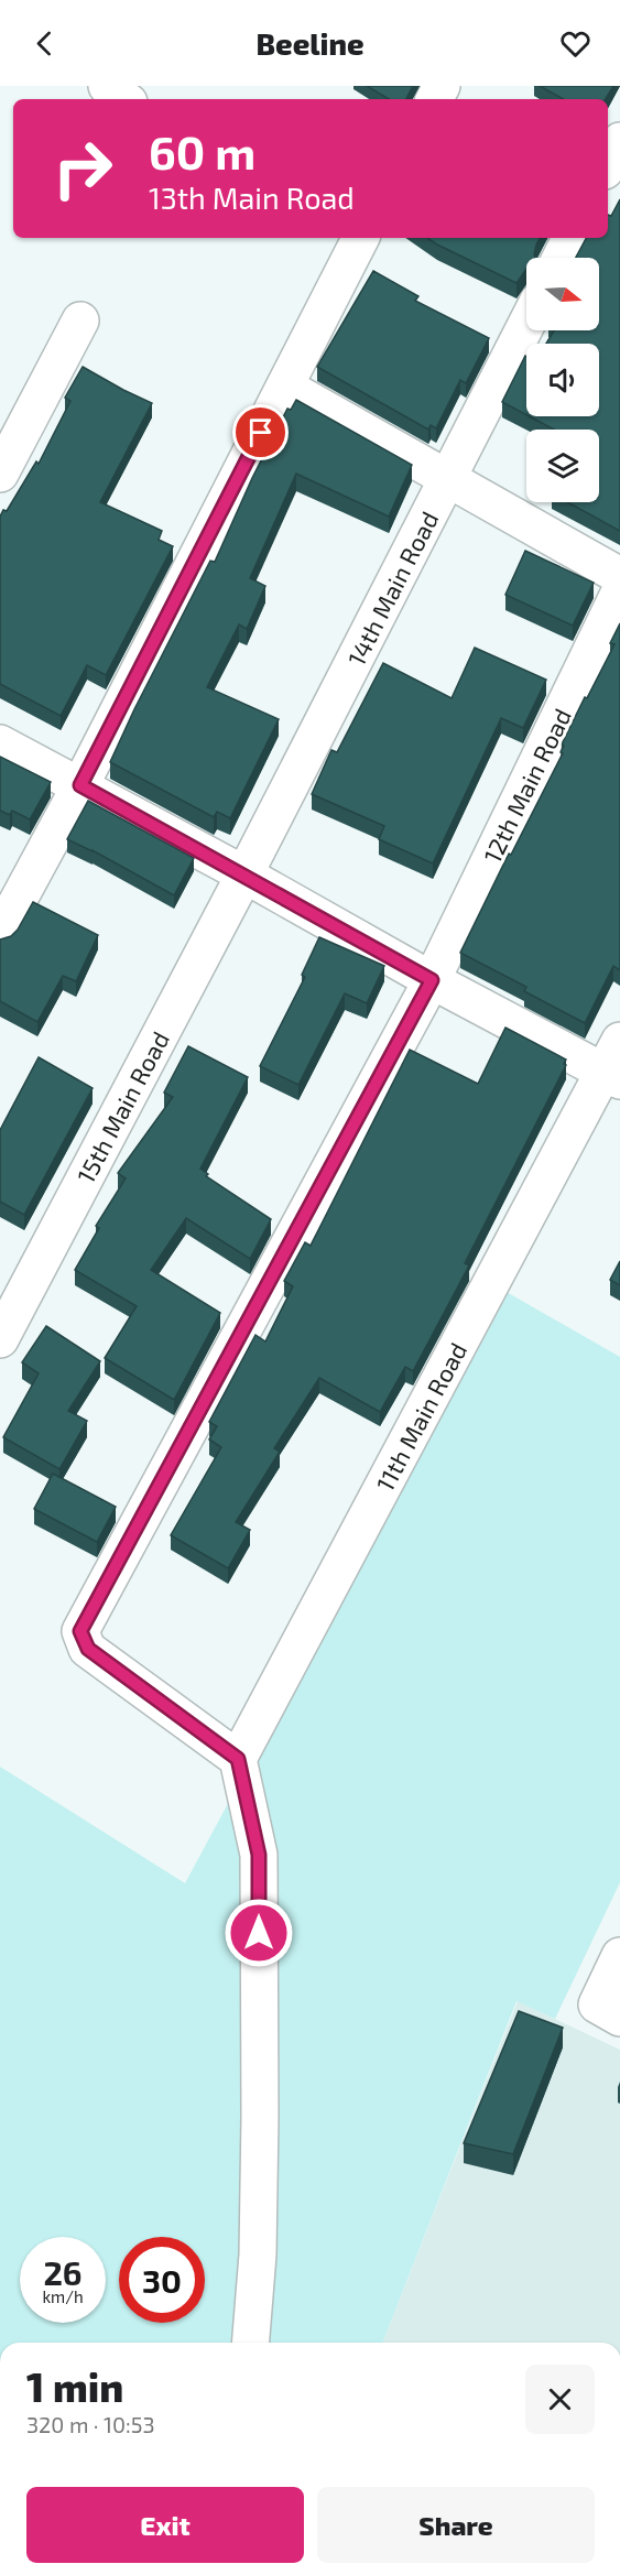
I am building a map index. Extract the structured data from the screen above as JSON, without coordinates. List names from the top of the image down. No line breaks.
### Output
{"streets":{"street":["14th Main Road","12th Main Road","15th Main Road","11th Main Road"]},"crossings":[["14th Main Road","15th Main Road"],["12th Main Road","11th Main Road"]],"north":"right","page":{"header":"Beeline","turn":["60 m","13th Main Road"],"speed":"26 km/h","limit":"30","heading":["1 min","320 m · 10:53"],"buttons":["Exit","Share"]}}
